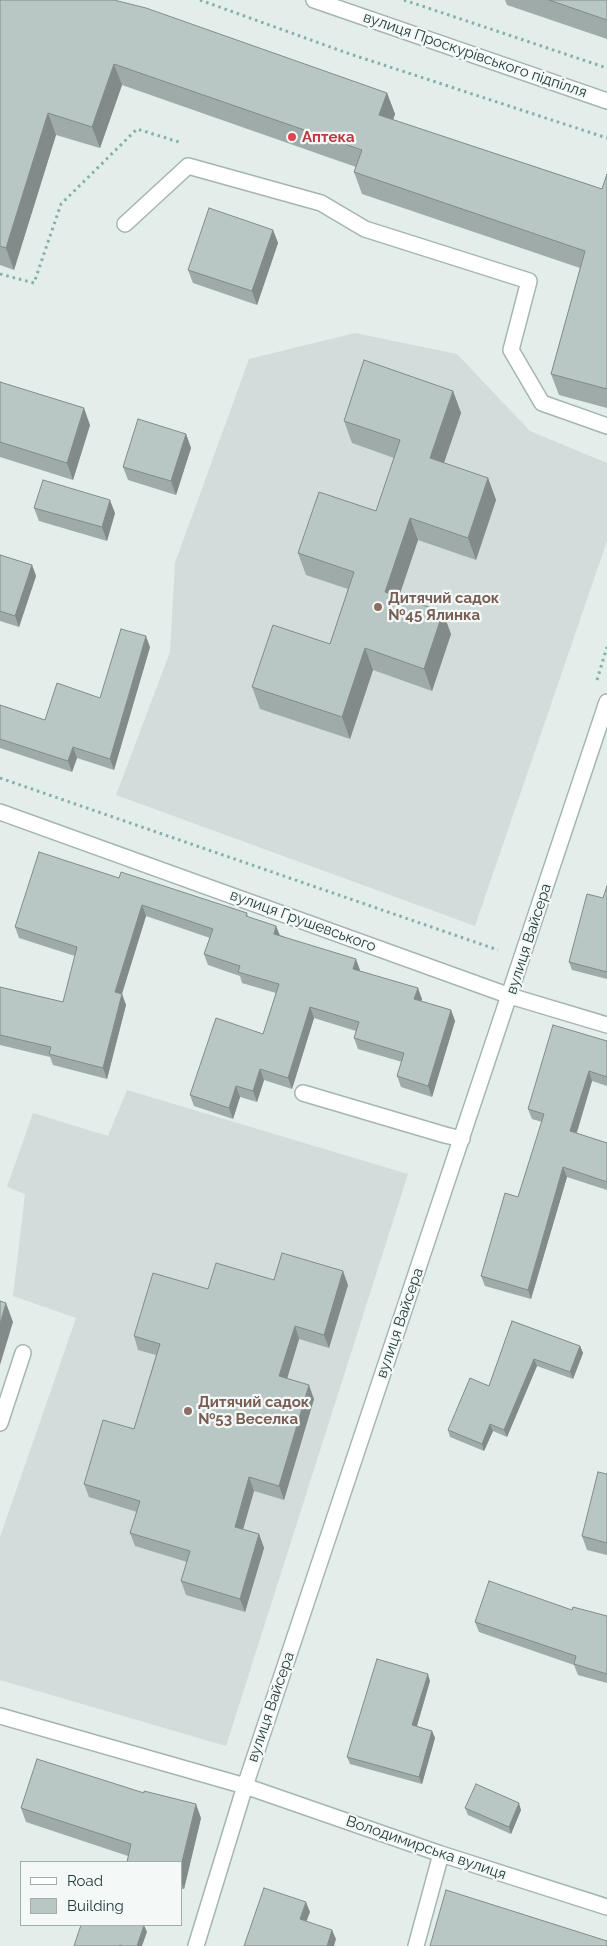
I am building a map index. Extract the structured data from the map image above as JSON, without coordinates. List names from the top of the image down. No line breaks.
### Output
{"streets":{"street":["вулиця Проскурівського підпілля","вулиця Грушевського","вулиця Вайсера","Володимирська вулиця"]},"crossings":[["вулиця Грушевського","вулиця Вайсера"],["вулиця Вайсера","Володимирська вулиця"]],"places":["Аптека","Дитячий садок №45 Ялинка","Дитячий садок №53 Веселка"],"legend":["Road","Building"]}
